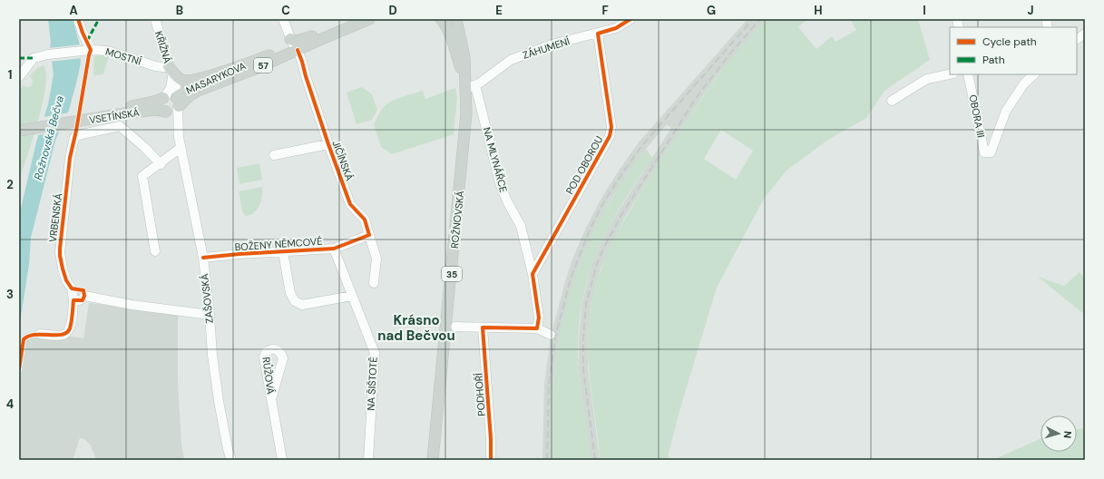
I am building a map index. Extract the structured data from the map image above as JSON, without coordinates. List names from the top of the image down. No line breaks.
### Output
{"streets":{"main road":["57","MASARYKOVA","VSETÍNSKÁ","ROŽNOVSKÁ","35"],"street":["KŘIŽNÁ","ZÁHUMENÍ","MOSTNÍ","OBORA III","NA MLYNÁŘCE","JIČÍNSKÁ","POD OBOROU","VRBENSKÁ","BOŽENY NĚMCOVÉ","ZAŠOVSKÁ","RŮŽOVÁ","NA ŠIŠTOTĚ","PODHOŘÍ"]},"crossings":[["KŘIŽNÁ","MOSTNÍ"],["KŘIŽNÁ","MASARYKOVA"],["KŘIŽNÁ","VSETÍNSKÁ"],["KŘIŽNÁ","ZAŠOVSKÁ"],["ZÁHUMENÍ","NA MLYNÁŘCE"],["ZÁHUMENÍ","POD OBOROU"],["ZÁHUMENÍ","ROŽNOVSKÁ"],["57","MASARYKOVA"],["57","JIČÍNSKÁ"],["MASARYKOVA","VSETÍNSKÁ"],["MASARYKOVA","JIČÍNSKÁ"],["MASARYKOVA","ZAŠOVSKÁ"],["VSETÍNSKÁ","ZAŠOVSKÁ"],["NA MLYNÁŘCE","POD OBOROU"],["NA MLYNÁŘCE","ROŽNOVSKÁ"],["VRBENSKÁ","ZAŠOVSKÁ"],["ROŽNOVSKÁ","35"],["BOŽENY NĚMCOVÉ","ZAŠOVSKÁ"],["BOŽENY NĚMCOVÉ","NA ŠIŠTOTĚ"]],"districts":["Krásno nad Bečvou"],"water":["Rožnovská Bečva"],"legend":["Cycle path","Path"],"north":"right","grid":{"columns":["A","B","C","D","E","F","G","H","I","J"],"rows":["1","2","3","4"]}}
